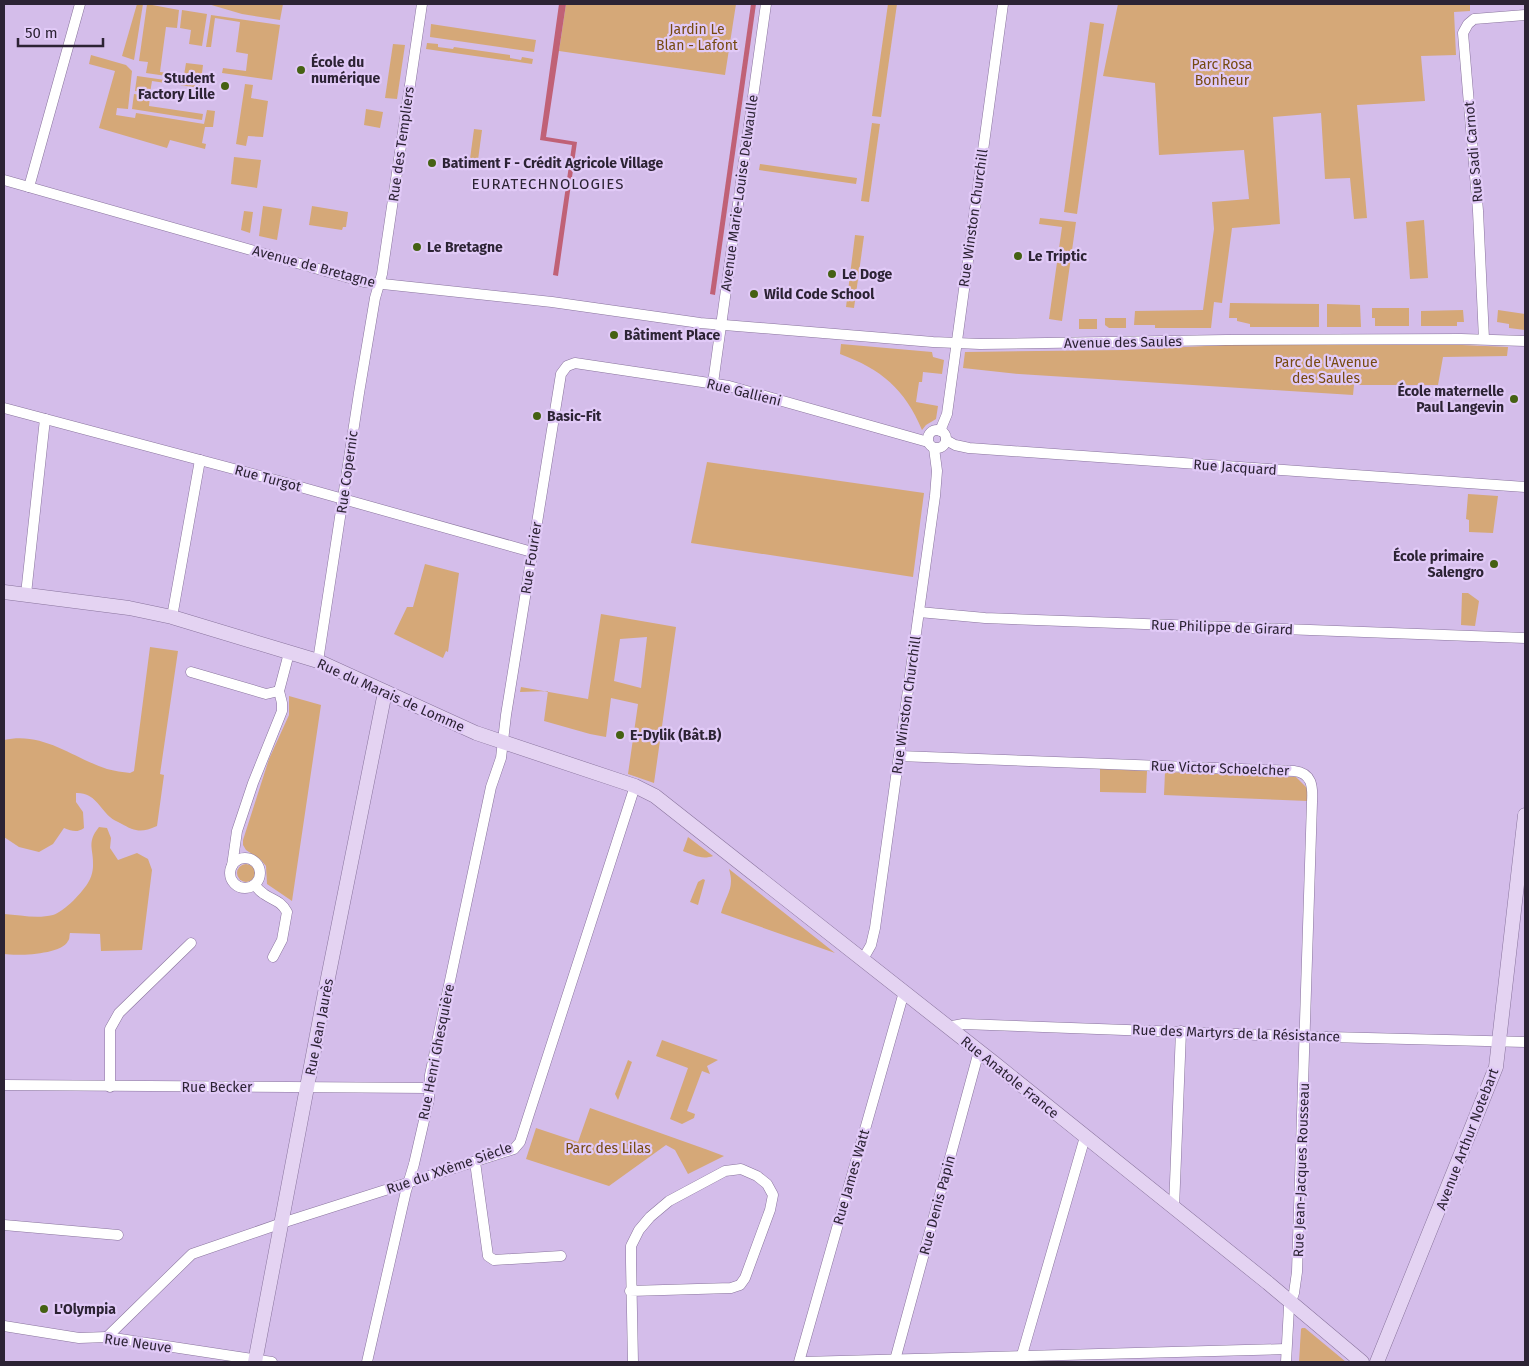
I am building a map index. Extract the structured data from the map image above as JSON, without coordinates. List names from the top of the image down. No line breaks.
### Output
{"streets":{"street":["Rue des Templiers","Rue Sadi Carnot","Avenue Marie-Louise Delwaulle","Rue Winston Churchill","Avenue de Bretagne","Avenue des Saules","Rue Gallieni","Rue Jacquard","Rue Copernic","Rue Turgot","Rue Fourier","Rue Philippe de Girard","Rue du Marais de Lomme","Rue Victor Schoelcher","Rue Jean Jaurès","Rue des Martyrs de la Résistance","Rue Henri Ghesquière","Rue Anatole France","Rue Becker","Avenue Arthur Notebart","Rue du XXème Siècle","Rue Jean-Jacques Rousseau","Rue James Watt","Rue Denis Papin","Rue Neuve"]},"crossings":[["Rue des Templiers","Avenue de Bretagne"],["Rue des Templiers","Rue Copernic"],["Rue Sadi Carnot","Avenue des Saules"],["Avenue Marie-Louise Delwaulle","Avenue de Bretagne"],["Avenue Marie-Louise Delwaulle","Avenue des Saules"],["Avenue Marie-Louise Delwaulle","Rue Gallieni"],["Rue Winston Churchill","Avenue des Saules"],["Rue Winston Churchill","Rue Gallieni"],["Rue Winston Churchill","Rue Jacquard"],["Rue Winston Churchill","Rue Philippe de Girard"],["Rue Winston Churchill","Rue Victor Schoelcher"],["Rue Winston Churchill","Rue Anatole France"],["Avenue de Bretagne","Avenue des Saules"],["Avenue de Bretagne","Rue Copernic"],["Rue Gallieni","Rue Jacquard"],["Rue Gallieni","Rue Fourier"],["Rue Copernic","Rue Turgot"],["Rue Copernic","Rue du Marais de Lomme"],["Rue Turgot","Rue Fourier"],["Rue Fourier","Rue du Marais de Lomme"],["Rue Fourier","Rue Henri Ghesquière"],["Rue du Marais de Lomme","Rue Jean Jaurès"],["Rue du Marais de Lomme","Rue Henri Ghesquière"],["Rue du Marais de Lomme","Rue Anatole France"],["Rue du Marais de Lomme","Rue du XXème Siècle"],["Rue Victor Schoelcher","Rue des Martyrs de la Résistance"],["Rue Victor Schoelcher","Rue Jean-Jacques Rousseau"],["Rue Jean Jaurès","Rue Becker"],["Rue Jean Jaurès","Rue du XXème Siècle"],["Rue Jean Jaurès","Rue Neuve"],["Rue des Martyrs de la Résistance","Rue Anatole France"],["Rue des Martyrs de la Résistance","Avenue Arthur Notebart"],["Rue des Martyrs de la Résistance","Rue Jean-Jacques Rousseau"],["Rue Henri Ghesquière","Rue Becker"],["Rue Henri Ghesquière","Rue du XXème Siècle"],["Rue Anatole France","Rue Jean-Jacques Rousseau"],["Rue Anatole France","Rue James Watt"],["Rue Anatole France","Rue Denis Papin"],["Rue du XXème Siècle","Rue Neuve"]],"districts":["EURATECHNOLOGIES"],"parks":["Jardin Le Blan - Lafont","Parc Rosa Bonheur","Parc de l'Avenue des Saules","Parc des Lilas"],"places":["École du numérique","Student Factory Lille","Batiment F - Crédit Agricole Village","Le Bretagne","Le Triptic","Le Doge","Wild Code School","Bâtiment Place","École maternelle Paul Langevin","Basic-Fit","École primaire Salengro","E-Dylik (Bât.B)","L'Olympia"],"scale_bar":"50 m"}
